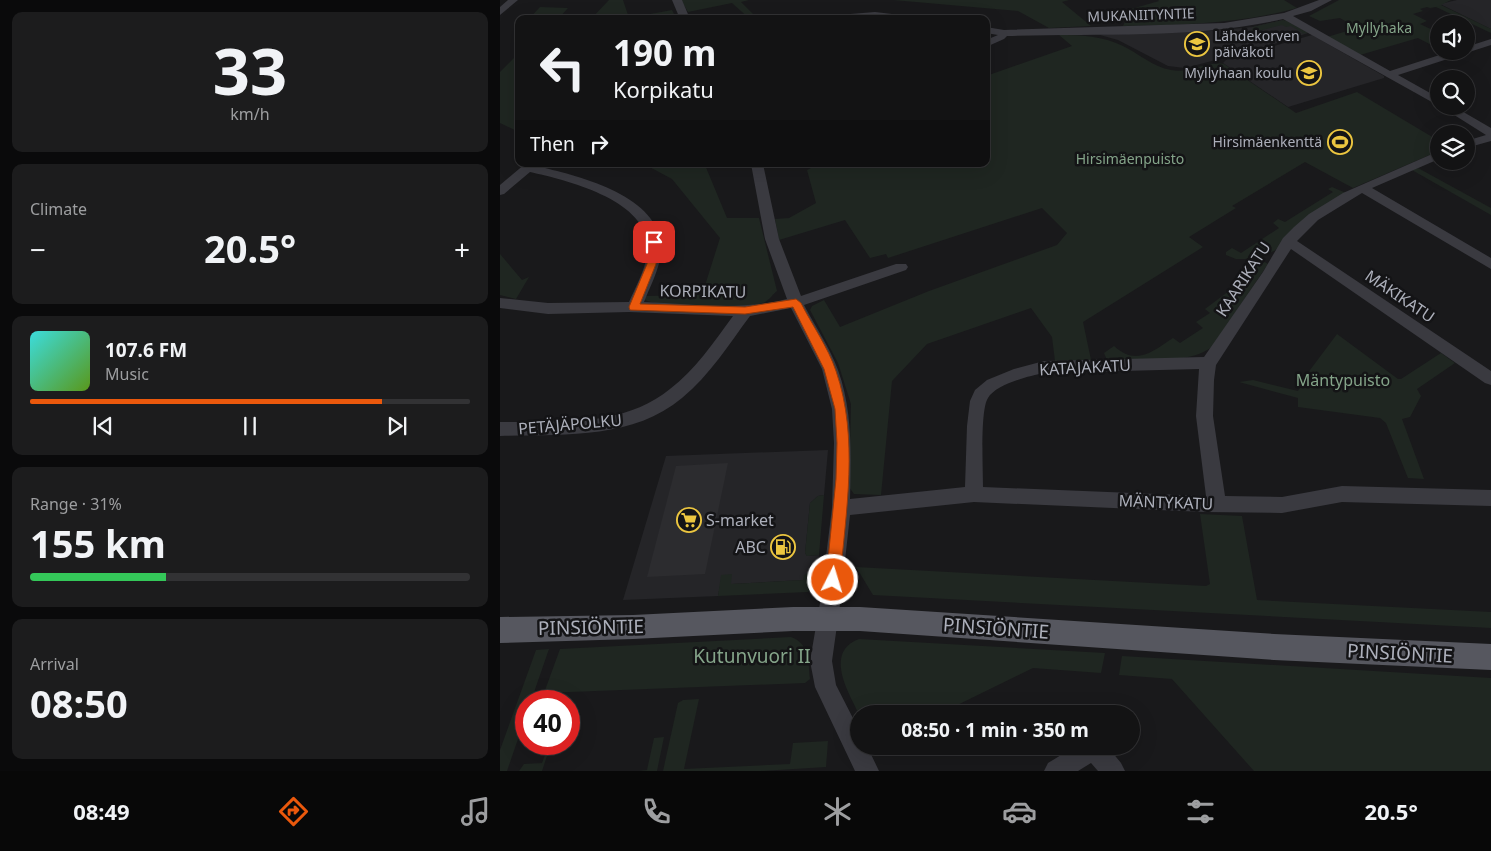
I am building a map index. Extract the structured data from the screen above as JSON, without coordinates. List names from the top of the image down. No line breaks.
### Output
{"streets":{"main road":["PINSIÖNTIE"],"street":["MUKANIITYNTIE","KAARIKATU","KORPIKATU","MÄKIKATU","KATAJAKATU","PETÄJÄPOLKU","MÄNTYKATU"]},"crossings":[["KAARIKATU","MÄKIKATU"],["KAARIKATU","KATAJAKATU"],["KORPIKATU","PETÄJÄPOLKU"],["KATAJAKATU","MÄNTYKATU"]],"parks":["Myllyhaka","Hirsimäenpuisto","Mäntypuisto","Kutunvuori II"],"places":{"school or university":["Lähdekorven päiväkoti","Myllyhaan koulu"],"sports":["Hirsimäenkenttä"],"supermarket":["S-market"],"fuel station":["ABC"]},"page":{"tile":[["33","km/h"],"Climate",["Range · 31%","155 km"],["Arrival","08:50"]],"turn":["190 m","Korpikatu"],"then":"Then","heat":["−","20.5°","+"],"song":["107.6 FM","Music"],"limit":"40","trip":"08:50 · 1 min · 350 m","tabs":["08:49","20.5°"]}}
